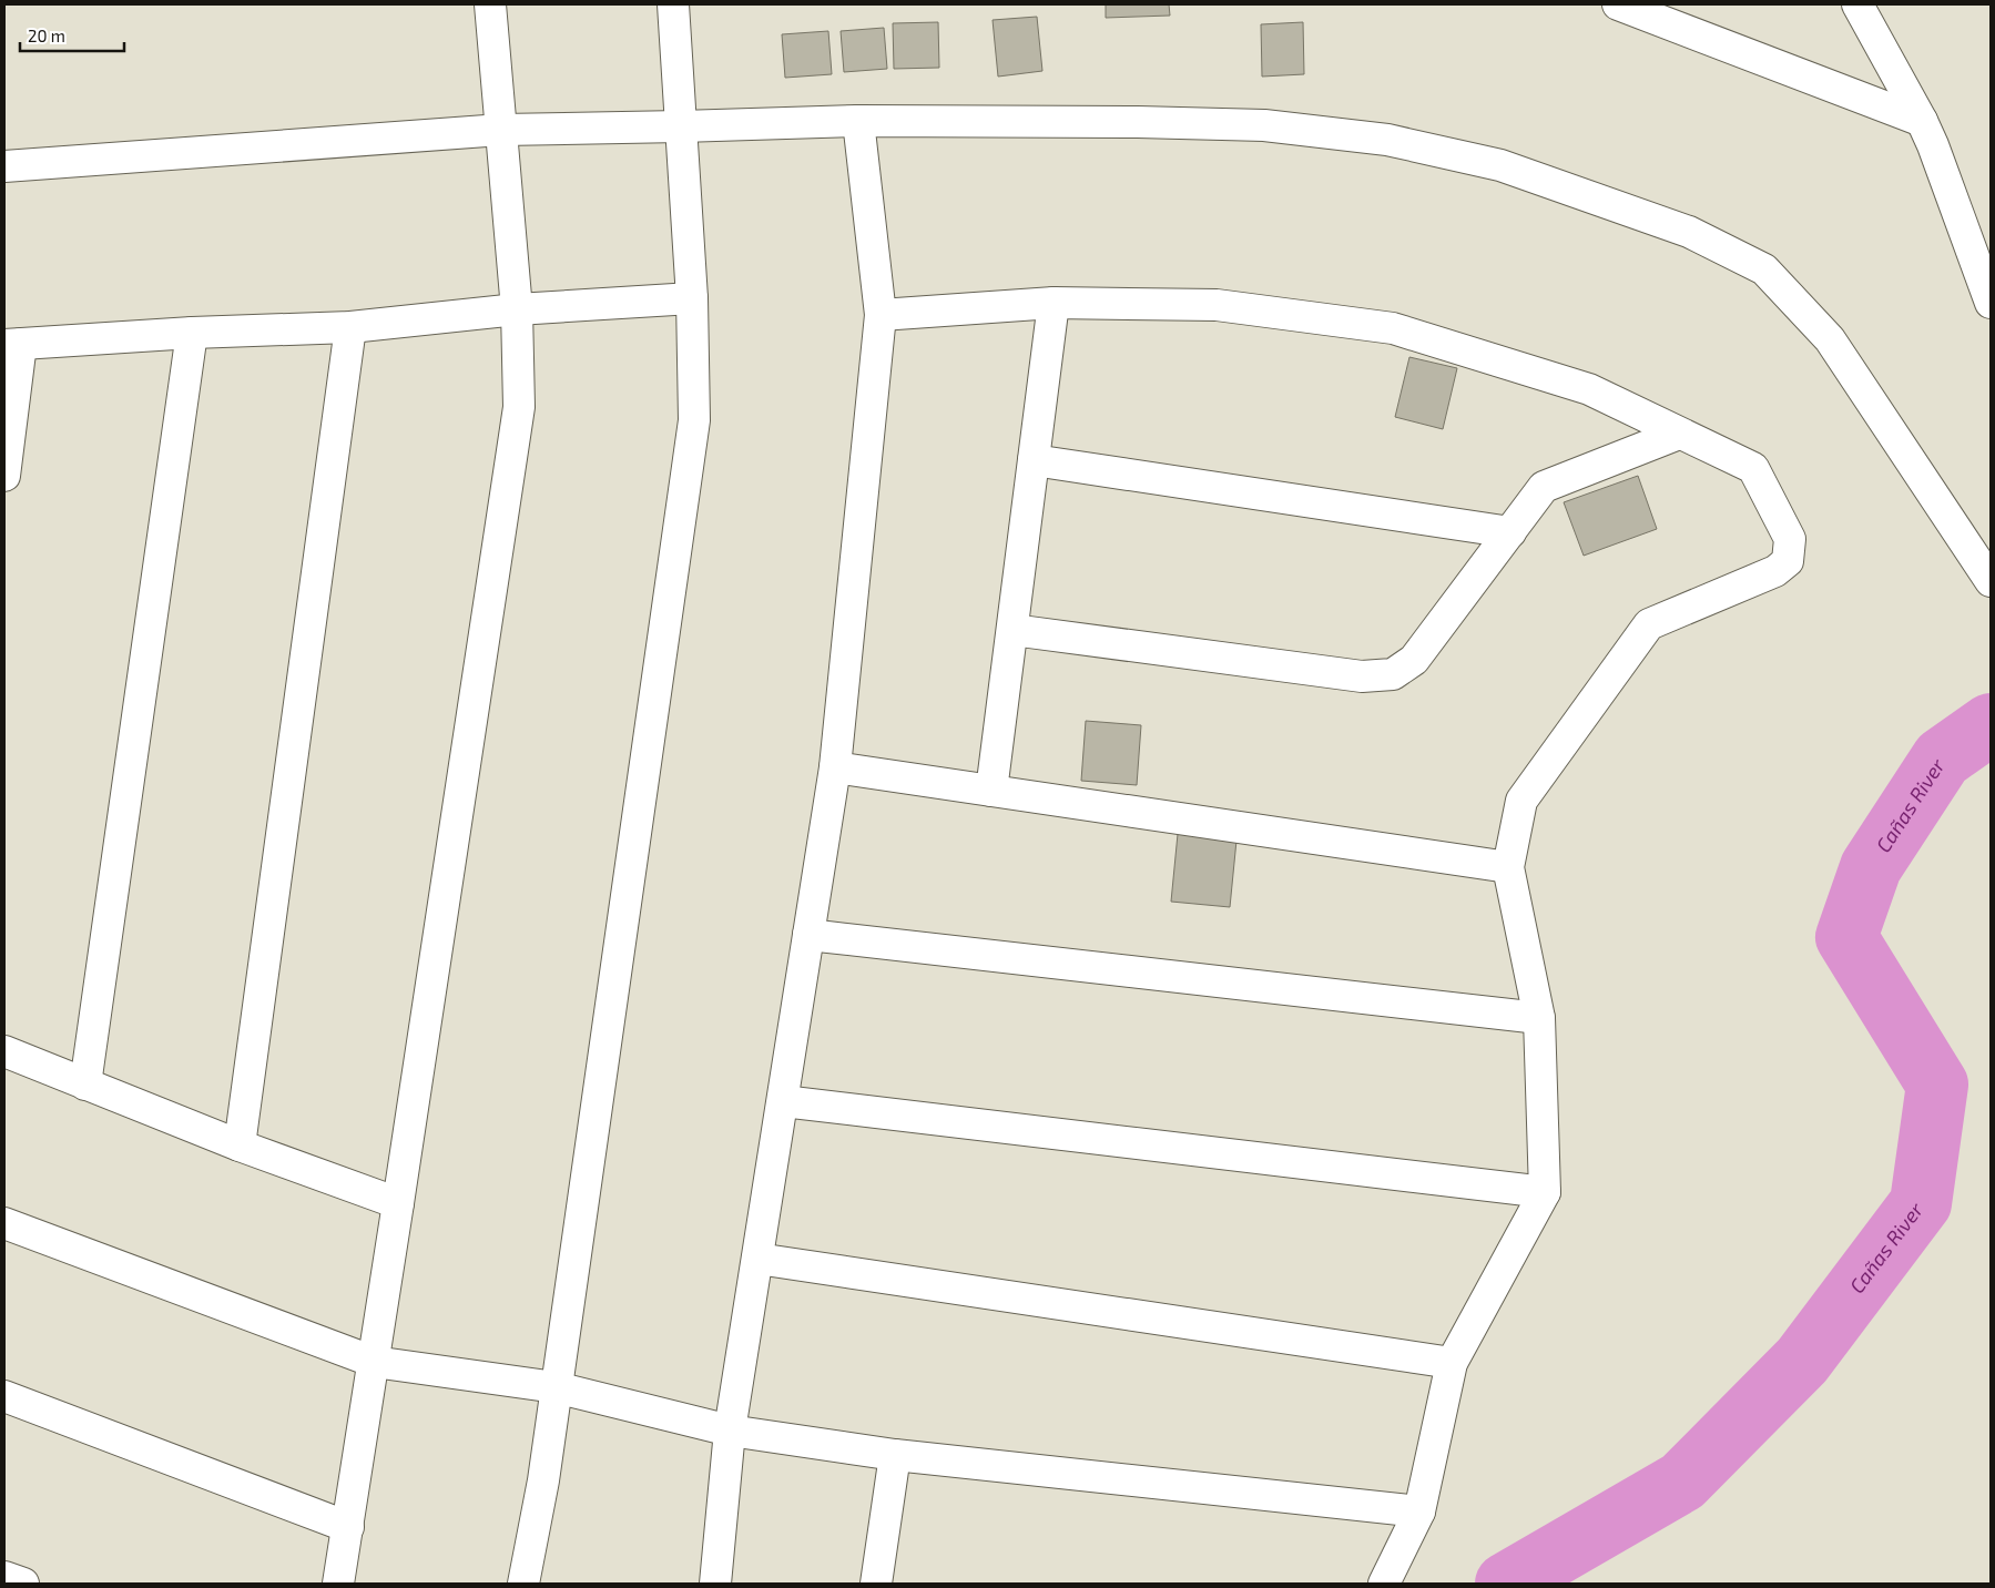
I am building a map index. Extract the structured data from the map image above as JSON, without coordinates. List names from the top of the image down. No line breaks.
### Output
{"water":["Cañas River"],"scale_bar":"20 m"}
